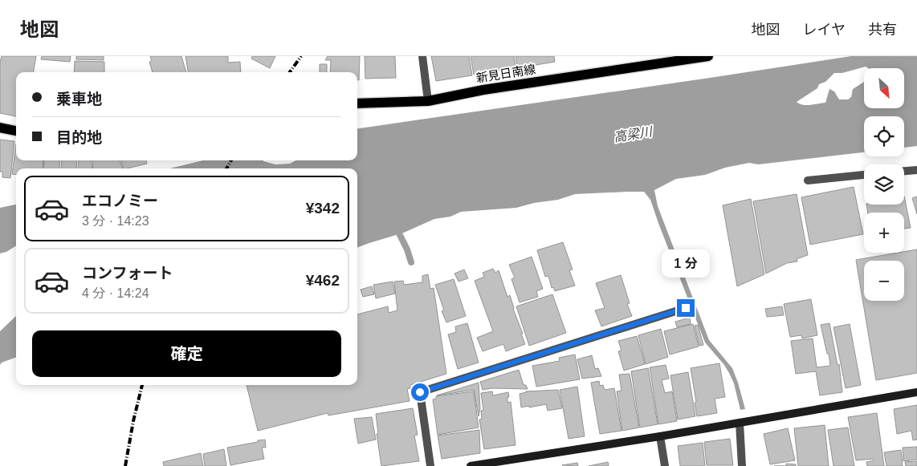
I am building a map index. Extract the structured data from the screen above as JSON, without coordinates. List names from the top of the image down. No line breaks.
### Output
{"streets":{"main road":["新見日南線"]},"water":["高梁川"],"north":"bottom right","page":{"header":"地図","nav":["地図","レイヤ","共有"],"map_buttons":["+","−"],"banner":["乗車地","目的地"],"list":[{"name":"エコノミー","note":"3 分 · 14:23","value":"¥342"},{"name":"コンフォート","note":"4 分 · 14:24","value":"¥462"}],"bubble":"1 分","buttons":"確定"}}
